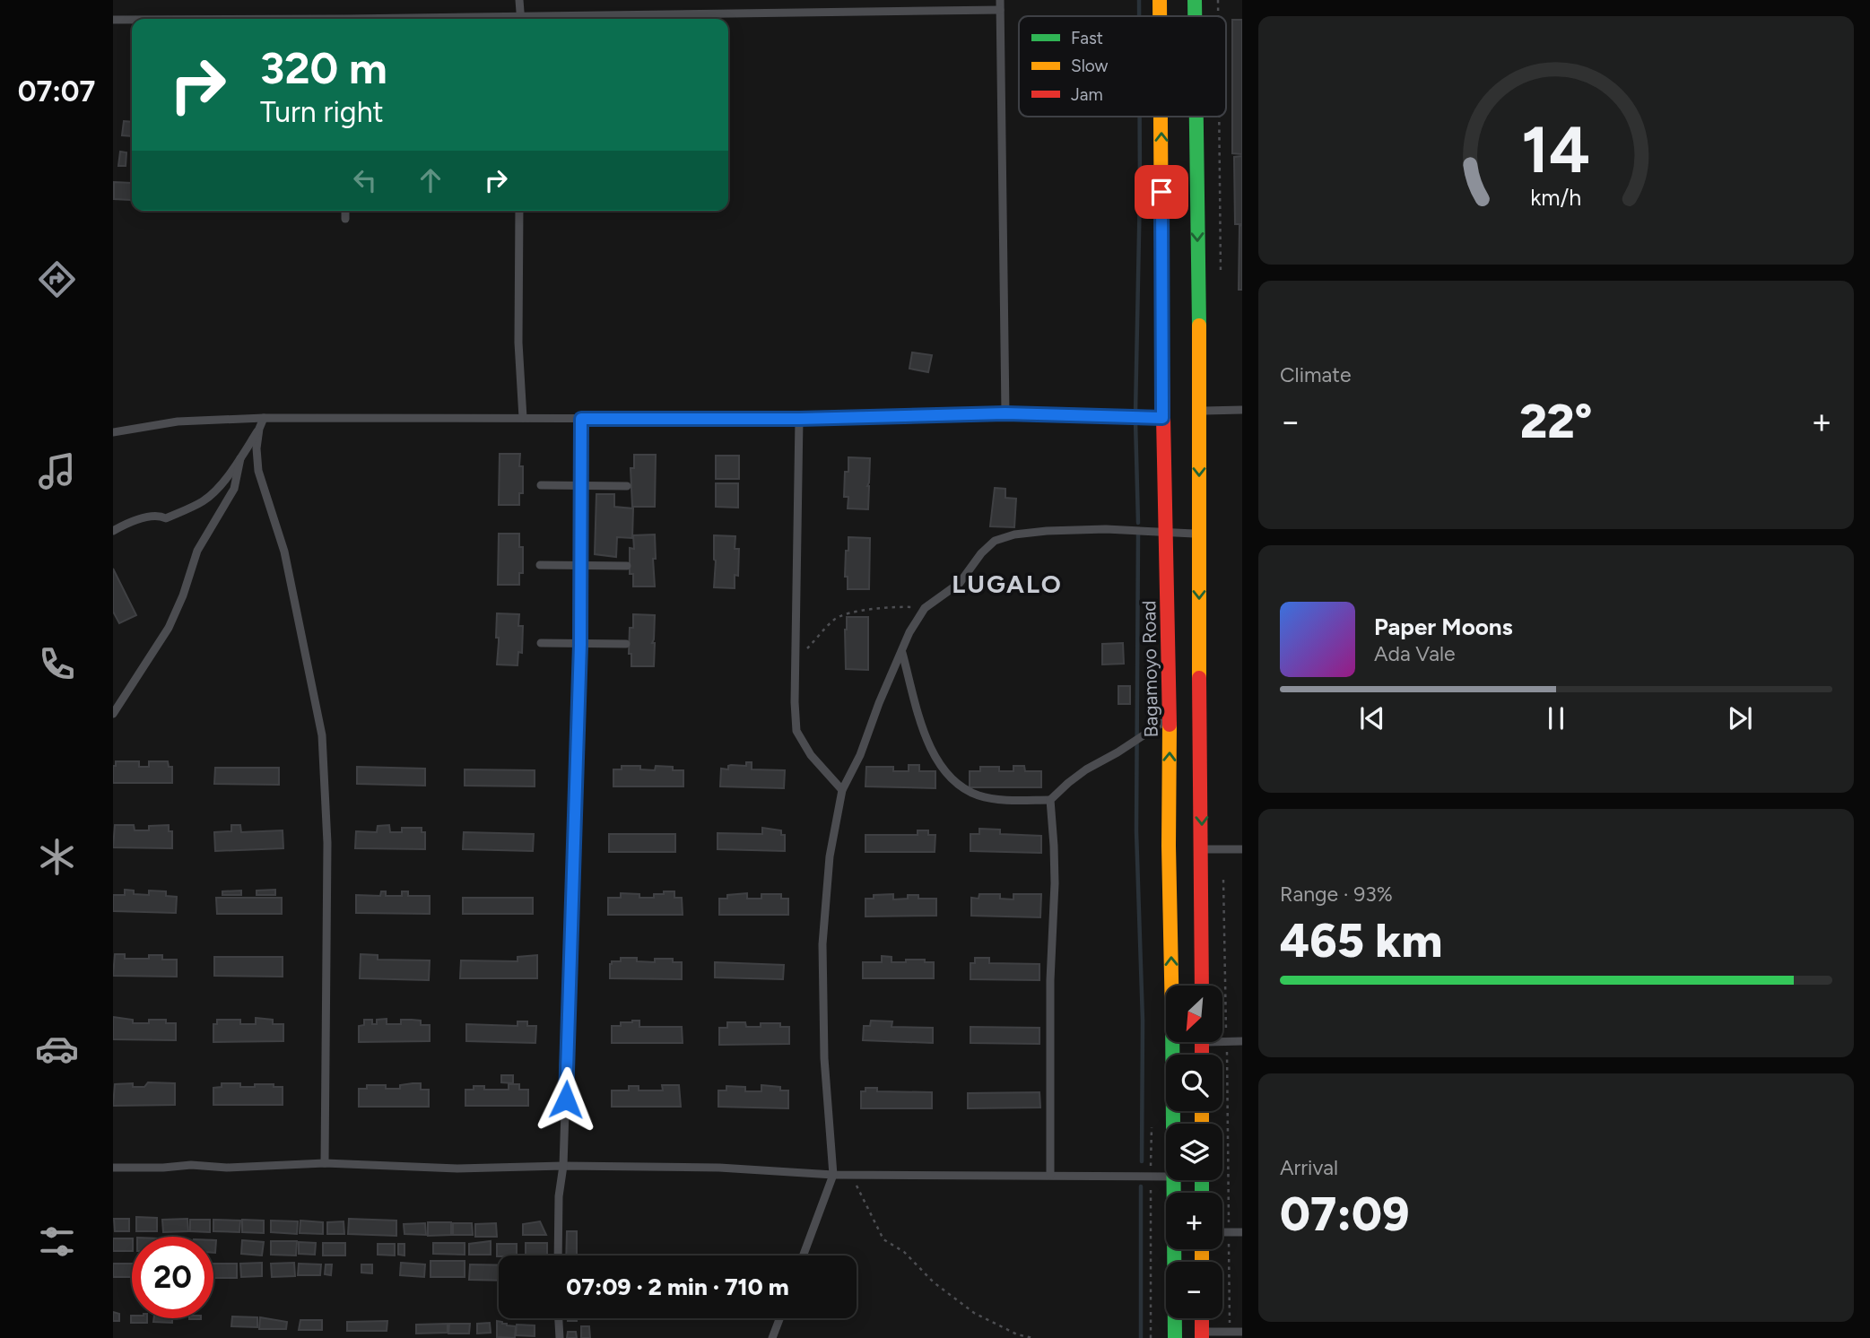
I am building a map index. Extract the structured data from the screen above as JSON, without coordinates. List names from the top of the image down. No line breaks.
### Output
{"streets":{"highway":["Bagamoyo Road"]},"districts":["LUGALO"],"legend":["Fast","Slow","Jam"],"north":"bottom left","page":{"tabs":"07:07","turn":["320 m","Turn right"],"tile":["Climate",["Range · 93%","465 km"],["Arrival","07:09"]],"heat":["−","22°","+"],"song":["Paper Moons","Ada Vale"],"map_buttons":["+","−"],"limit":"20","trip":"07:09 · 2 min · 710 m","gauge":["14","km/h"]}}
